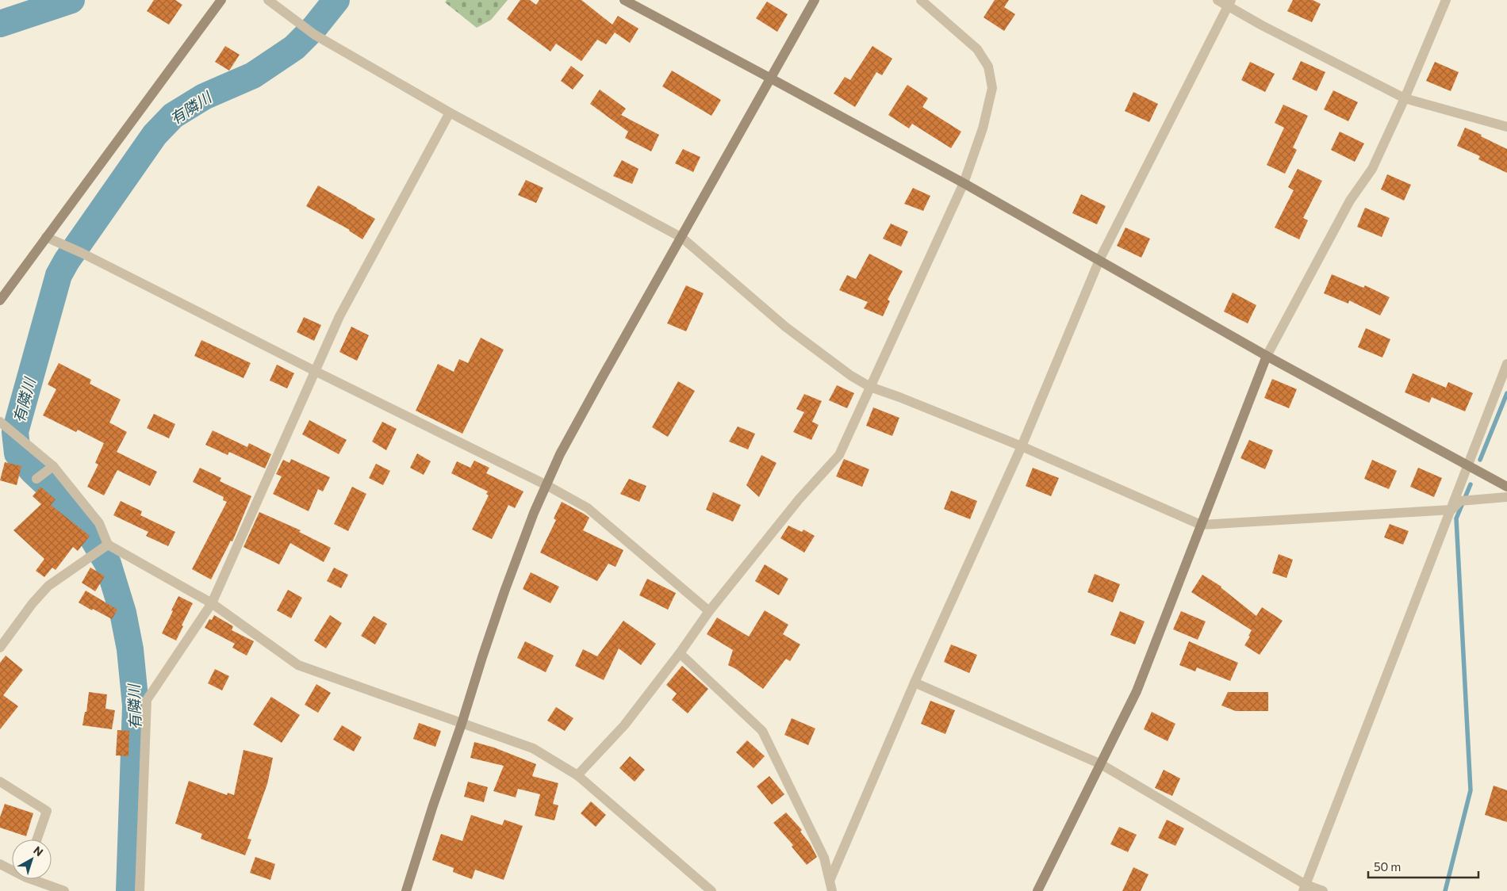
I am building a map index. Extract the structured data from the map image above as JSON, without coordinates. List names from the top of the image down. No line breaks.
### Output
{"water":["有隣川"],"scale_bar":"50 m","north":"top right"}
